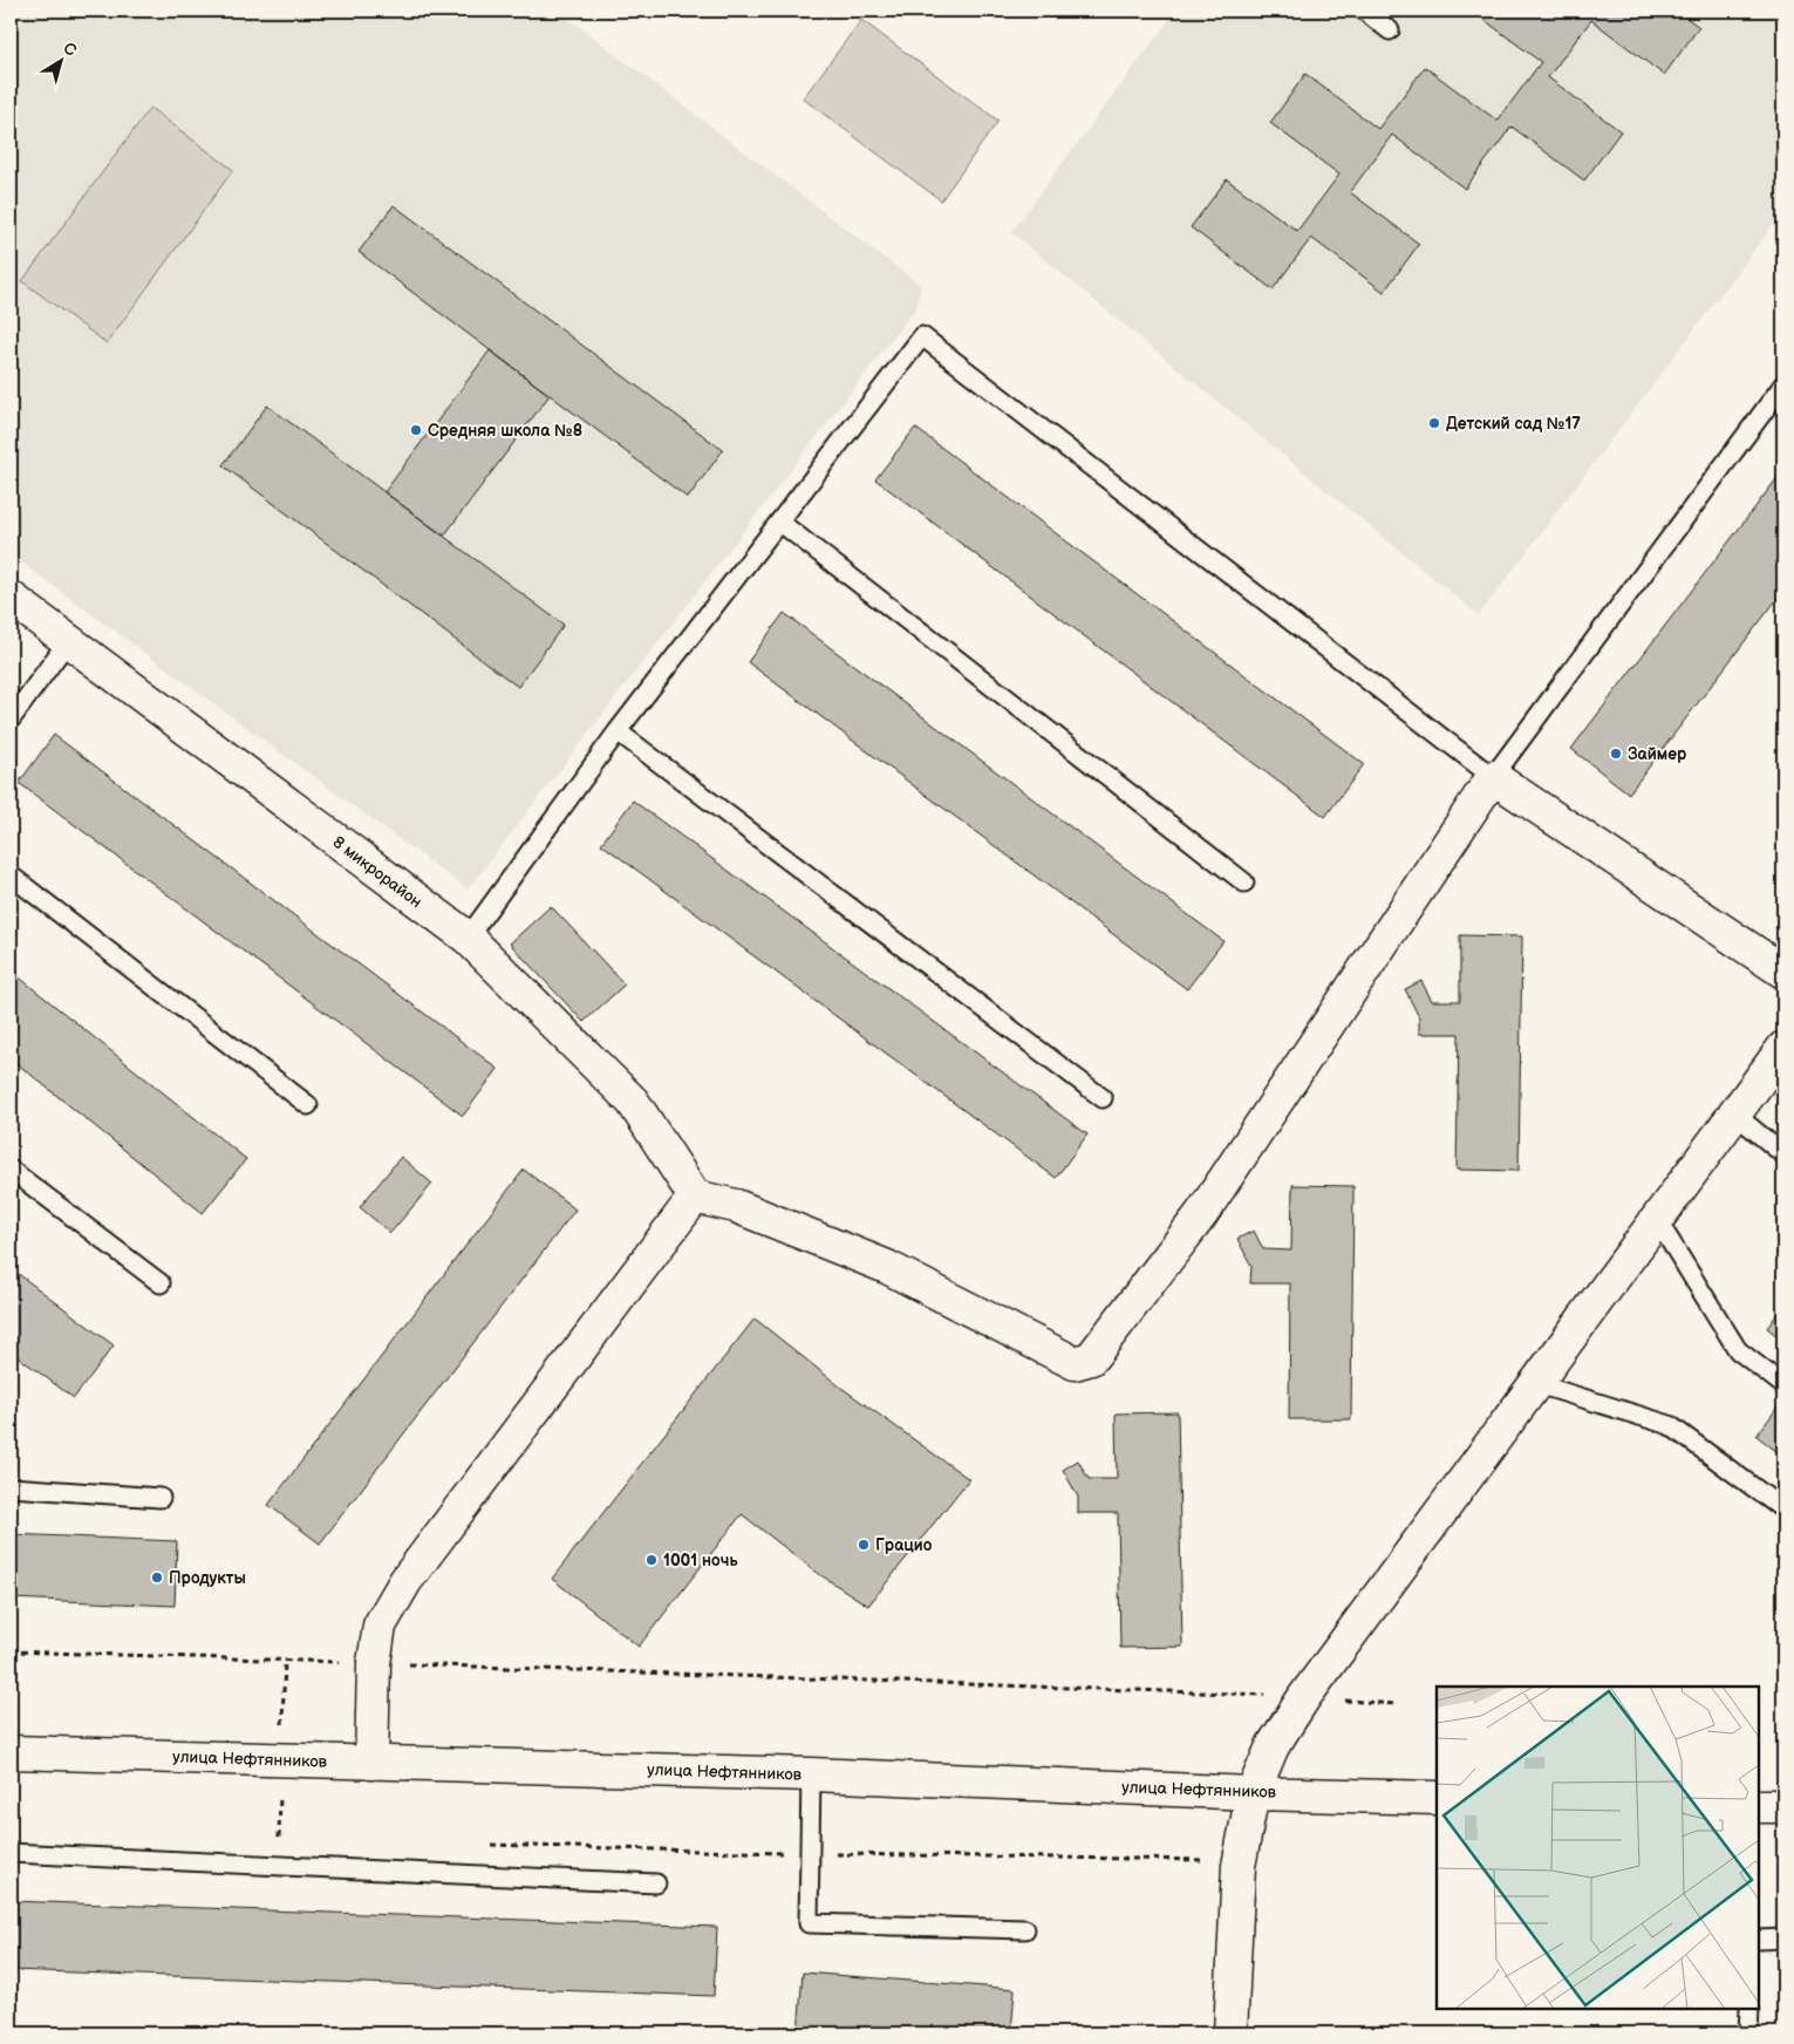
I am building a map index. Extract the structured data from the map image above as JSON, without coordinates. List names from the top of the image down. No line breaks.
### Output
{"streets":{"street":["8 микрорайон","улица Нефтянников"]},"places":["Детский сад №17","Средняя школа №8","Займер","Грацио","1001 ночь","Продукты"],"north":"top right"}
